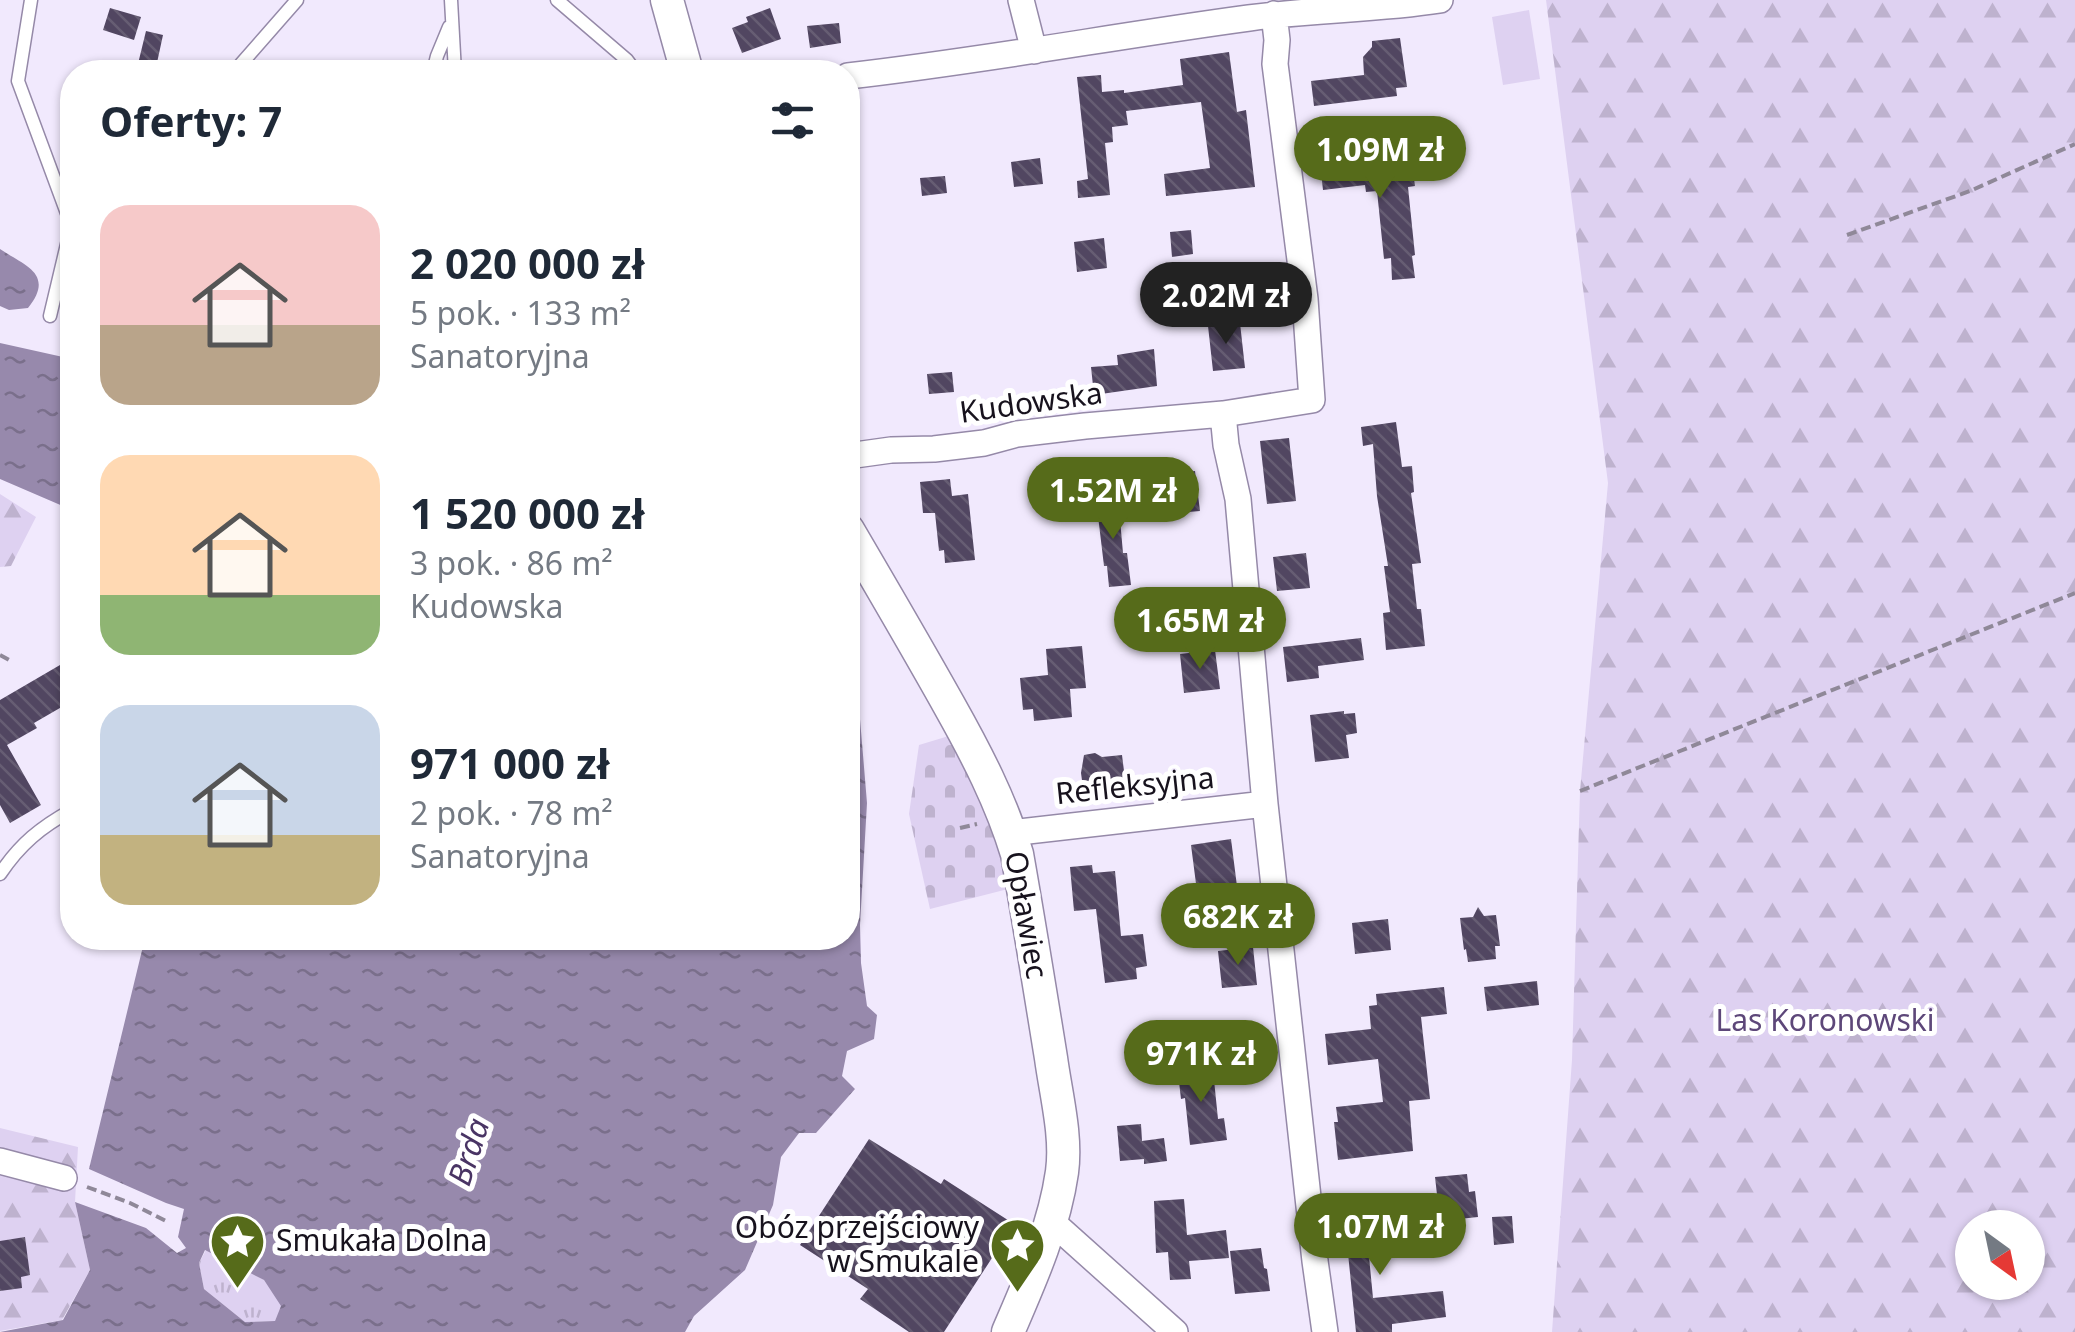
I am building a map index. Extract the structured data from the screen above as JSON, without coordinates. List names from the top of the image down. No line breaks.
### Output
{"streets":{"street":["Kudowska","Refleksyjna","Opławiec"]},"crossings":[["Refleksyjna","Opławiec"]],"water":["Brda"],"parks":["Las Koronowski"],"places":{"place":["Smukała Dolna","Obóz przejściowy w Smukale"]},"north":"bottom right","page":{"heading":"Oferty: 7","price":["1.09M zł","2.02M zł","1.52M zł","1.65M zł","682K zł","971K zł","1.07M zł"],"list":[{"name":"2 020 000 zł","note":"5 pok. · 133 m² · Sanatoryjna"},{"name":"1 520 000 zł","note":"3 pok. · 86 m² · Kudowska"},{"name":"971 000 zł","note":"2 pok. · 78 m² · Sanatoryjna"}]}}
